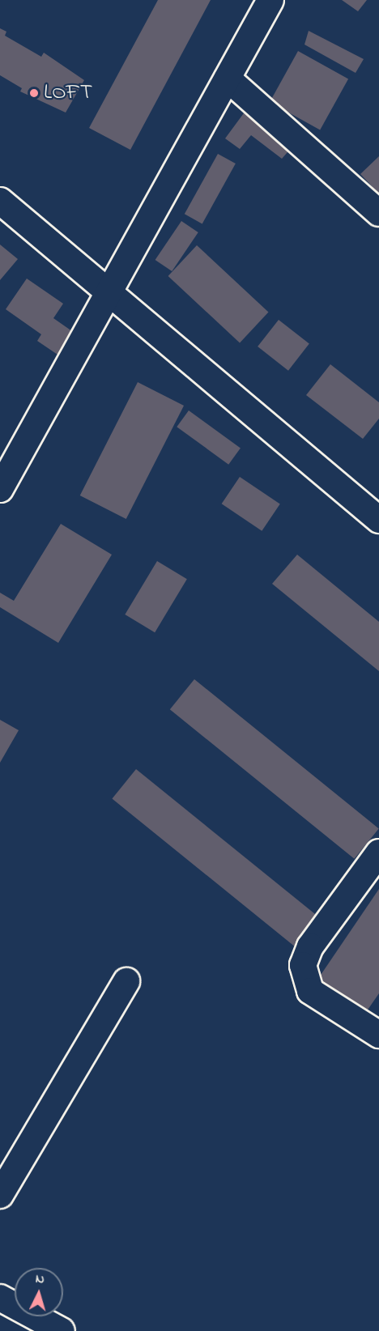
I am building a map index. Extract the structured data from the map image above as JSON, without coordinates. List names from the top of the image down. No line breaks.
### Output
{"places":["LOFT"],"north":"top"}
